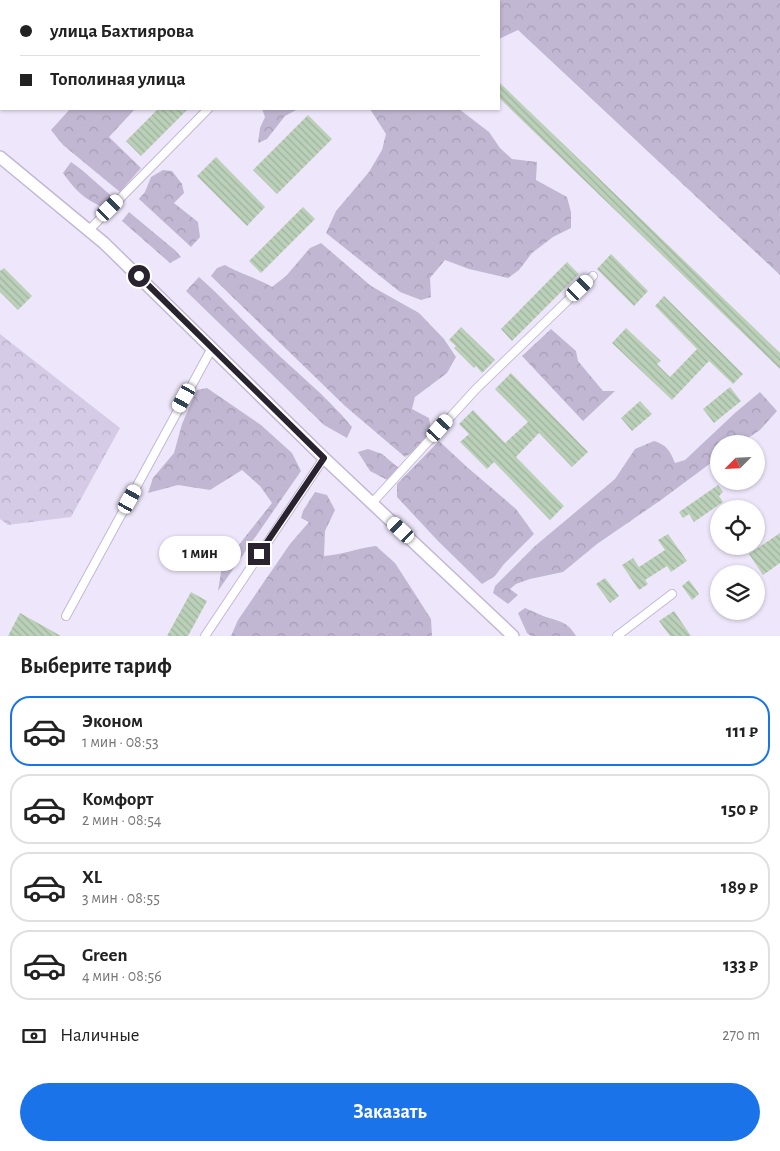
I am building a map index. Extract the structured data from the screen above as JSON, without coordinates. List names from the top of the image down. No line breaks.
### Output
{"north":"bottom left","page":{"banner":["улица Бахтиярова","Тополиная улица"],"bubble":"1 мин","heading":"Выберите тариф","list":[{"name":"Эконом","note":"1 мин · 08:53","value":"111 ₽"},{"name":"Комфорт","note":"2 мин · 08:54","value":"150 ₽"},{"name":"XL","note":"3 мин · 08:55","value":"189 ₽"},{"name":"Green","note":"4 мин · 08:56","value":"133 ₽"}],"pay":["Наличные","270 m"],"buttons":"Заказать"}}
